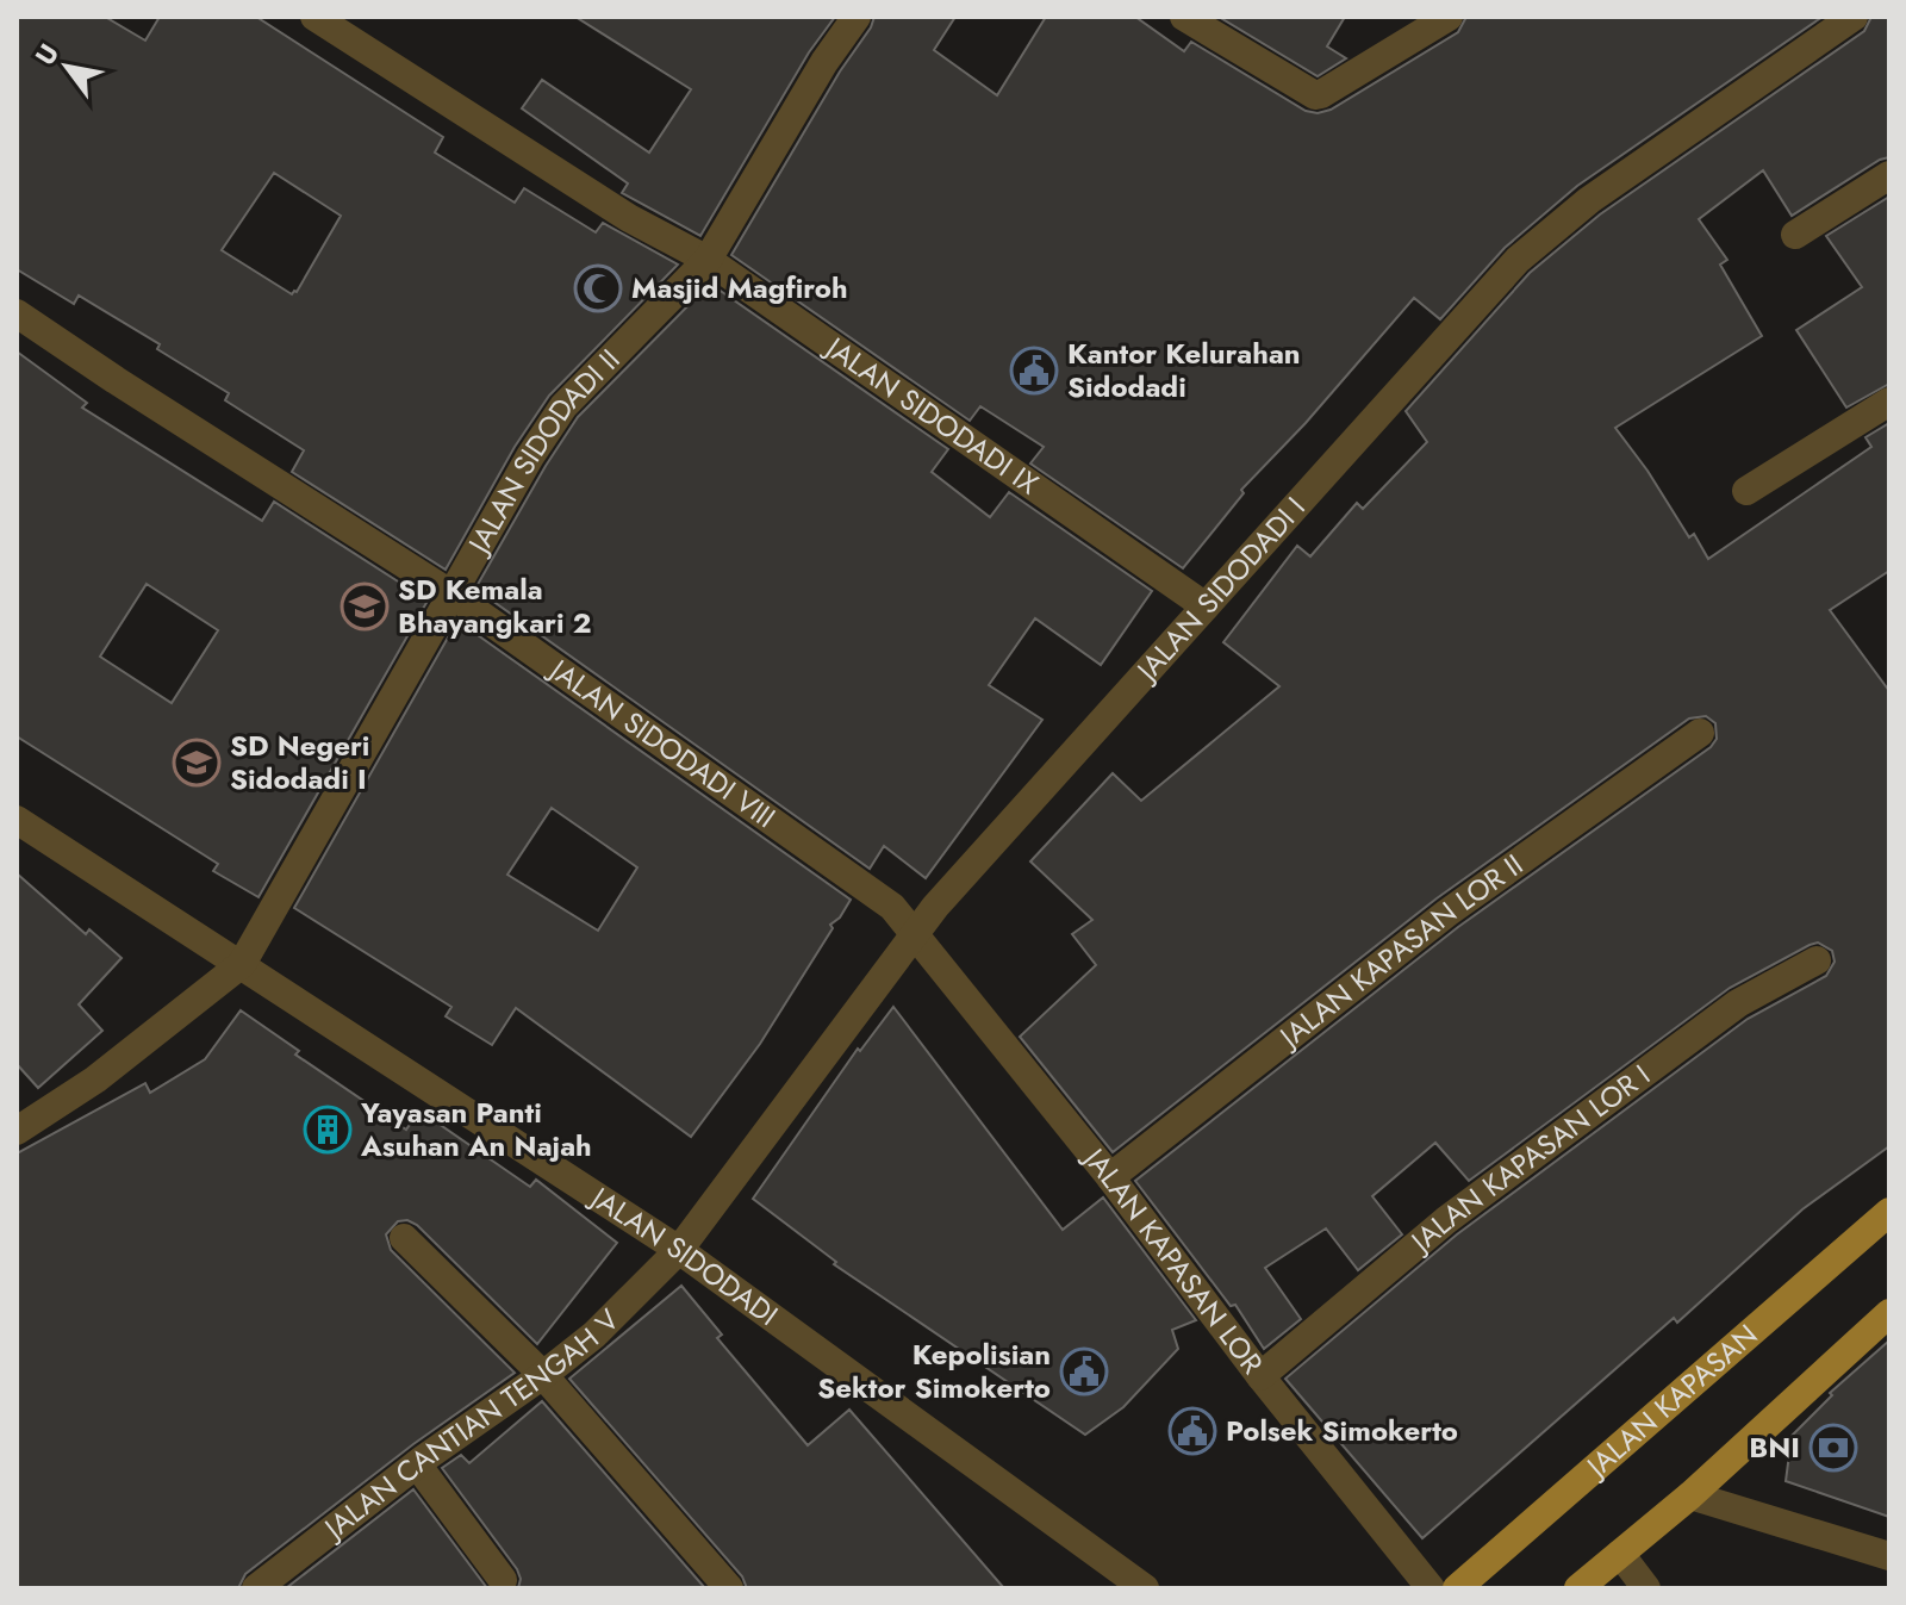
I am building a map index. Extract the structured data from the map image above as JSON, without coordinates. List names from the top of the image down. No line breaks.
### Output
{"streets":{"main road":["JALAN KAPASAN"],"street":["JALAN SIDODADI IX","JALAN SIDODADI II","JALAN SIDODADI I","JALAN SIDODADI VIII","JALAN KAPASAN LOR II","JALAN KAPASAN LOR I","JALAN SIDODADI","JALAN KAPASAN LOR","JALAN CANTIAN TENGAH V"]},"crossings":[["JALAN SIDODADI IX","JALAN SIDODADI II"],["JALAN SIDODADI IX","JALAN SIDODADI I"],["JALAN SIDODADI II","JALAN SIDODADI VIII"],["JALAN SIDODADI II","JALAN SIDODADI"],["JALAN SIDODADI I","JALAN SIDODADI VIII"],["JALAN SIDODADI I","JALAN SIDODADI"],["JALAN SIDODADI I","JALAN KAPASAN LOR"],["JALAN SIDODADI I","JALAN CANTIAN TENGAH V"],["JALAN SIDODADI VIII","JALAN KAPASAN LOR"],["JALAN KAPASAN LOR II","JALAN KAPASAN LOR"],["JALAN KAPASAN LOR I","JALAN KAPASAN LOR"],["JALAN SIDODADI","JALAN CANTIAN TENGAH V"]],"places":{"mosque":["Masjid Magfiroh"],"public building":["Kantor Kelurahan Sidodadi","Kepolisian Sektor Simokerto","Polsek Simokerto"],"school or university":["SD Kemala Bhayangkari 2","SD Negeri Sidodadi I"],"building":["Yayasan Panti Asuhan An Najah"],"bank":["BNI"]},"north":"top left"}
